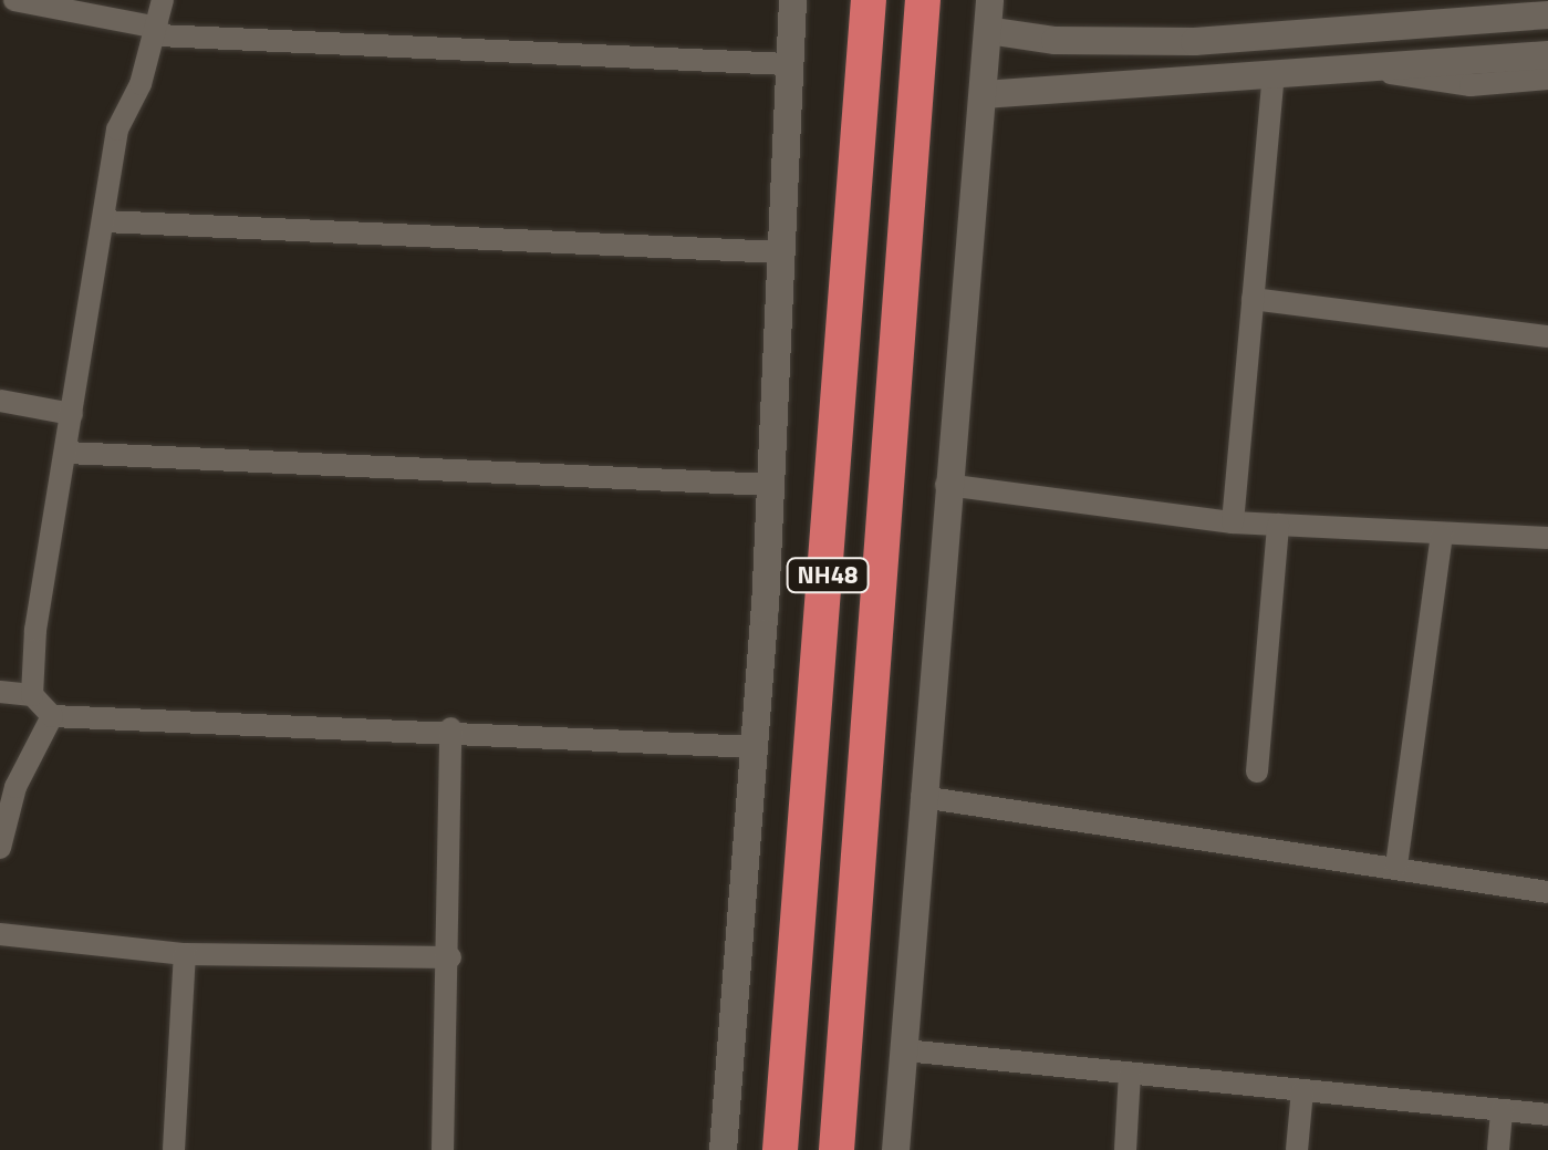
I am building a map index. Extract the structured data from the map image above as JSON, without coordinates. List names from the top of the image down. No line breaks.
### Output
{"streets":{"highway":["NH48"]}}
